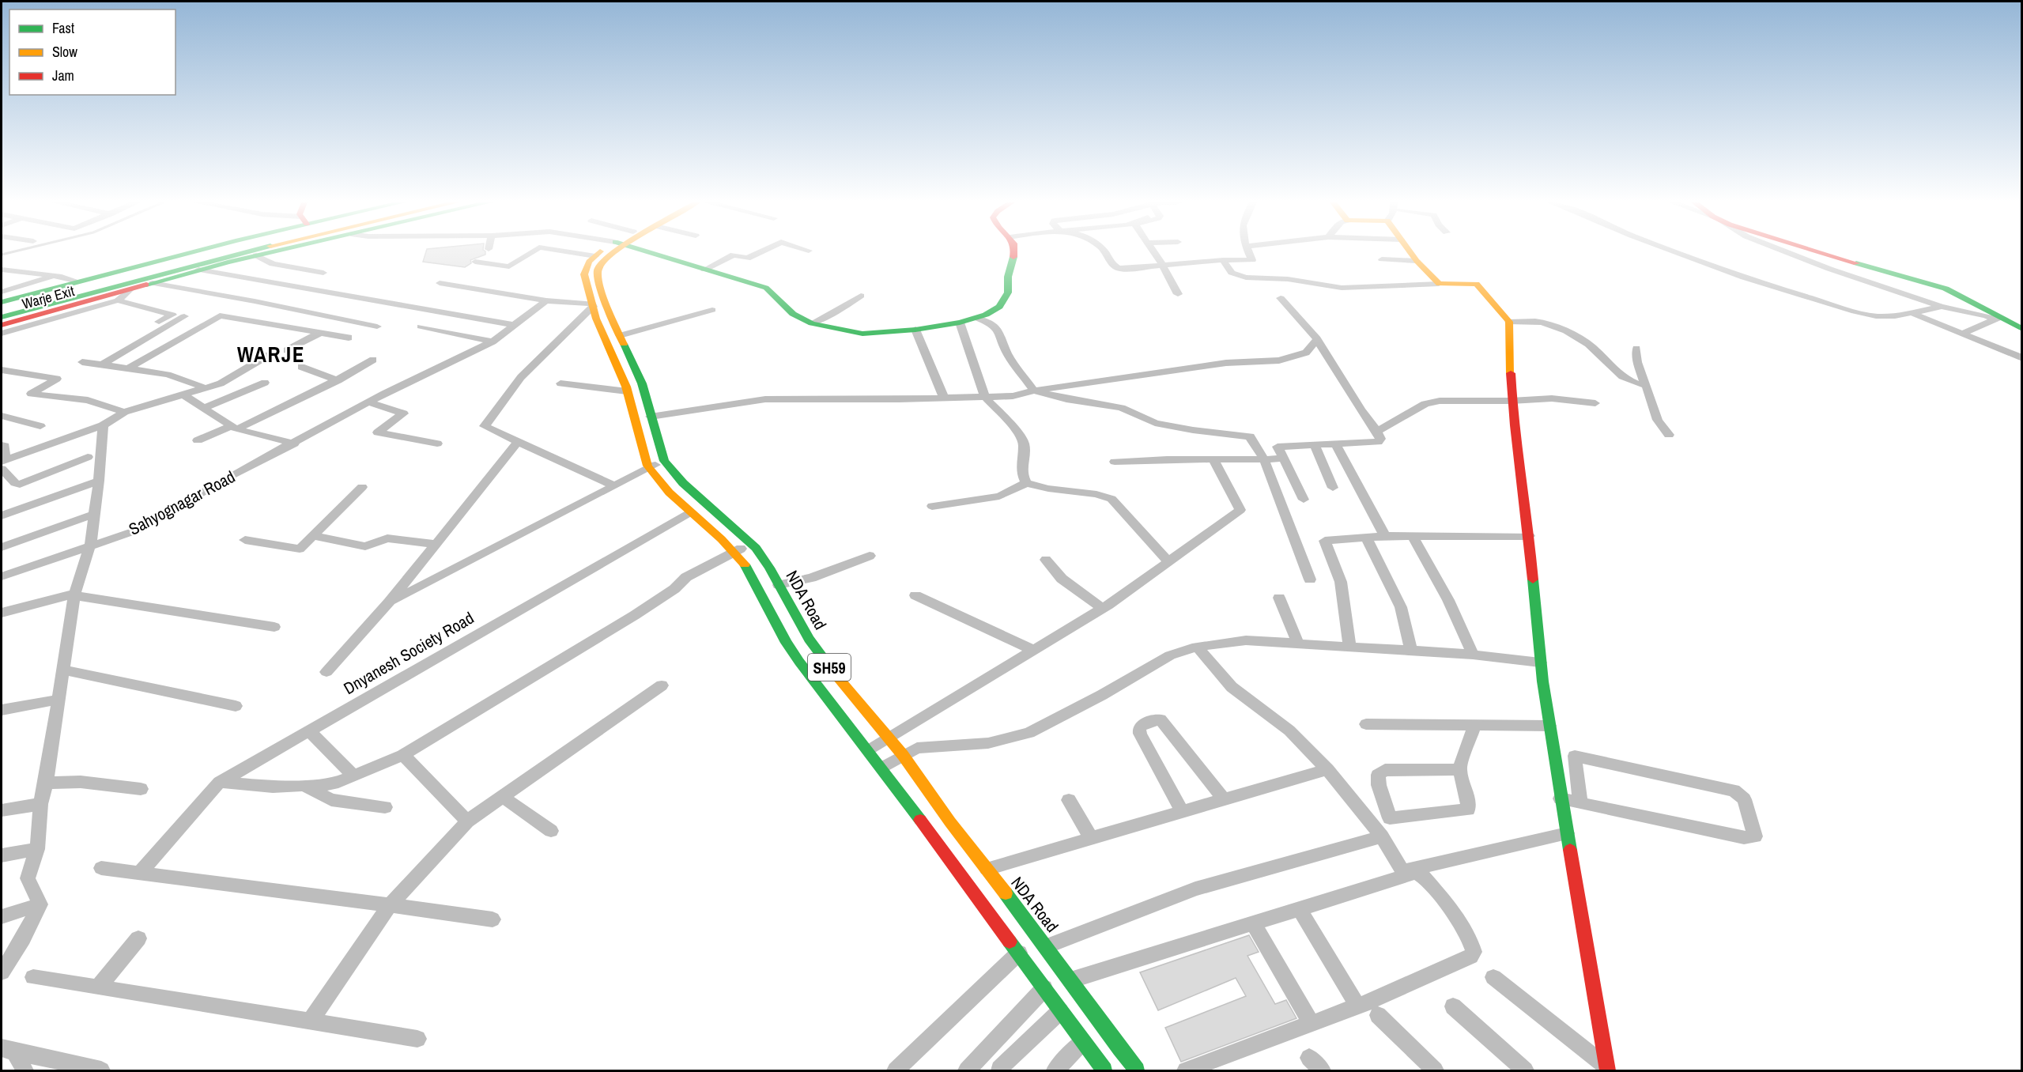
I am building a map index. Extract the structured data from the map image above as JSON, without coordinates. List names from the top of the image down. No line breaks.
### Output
{"streets":{"main road":["Warje Exit","NDA Road","SH59"],"street":["Sahyognagar Road","Dnyanesh Society Road"]},"crossings":[["NDA Road","Dnyanesh Society Road"]],"districts":["WARJE"],"legend":["Fast","Slow","Jam"]}
